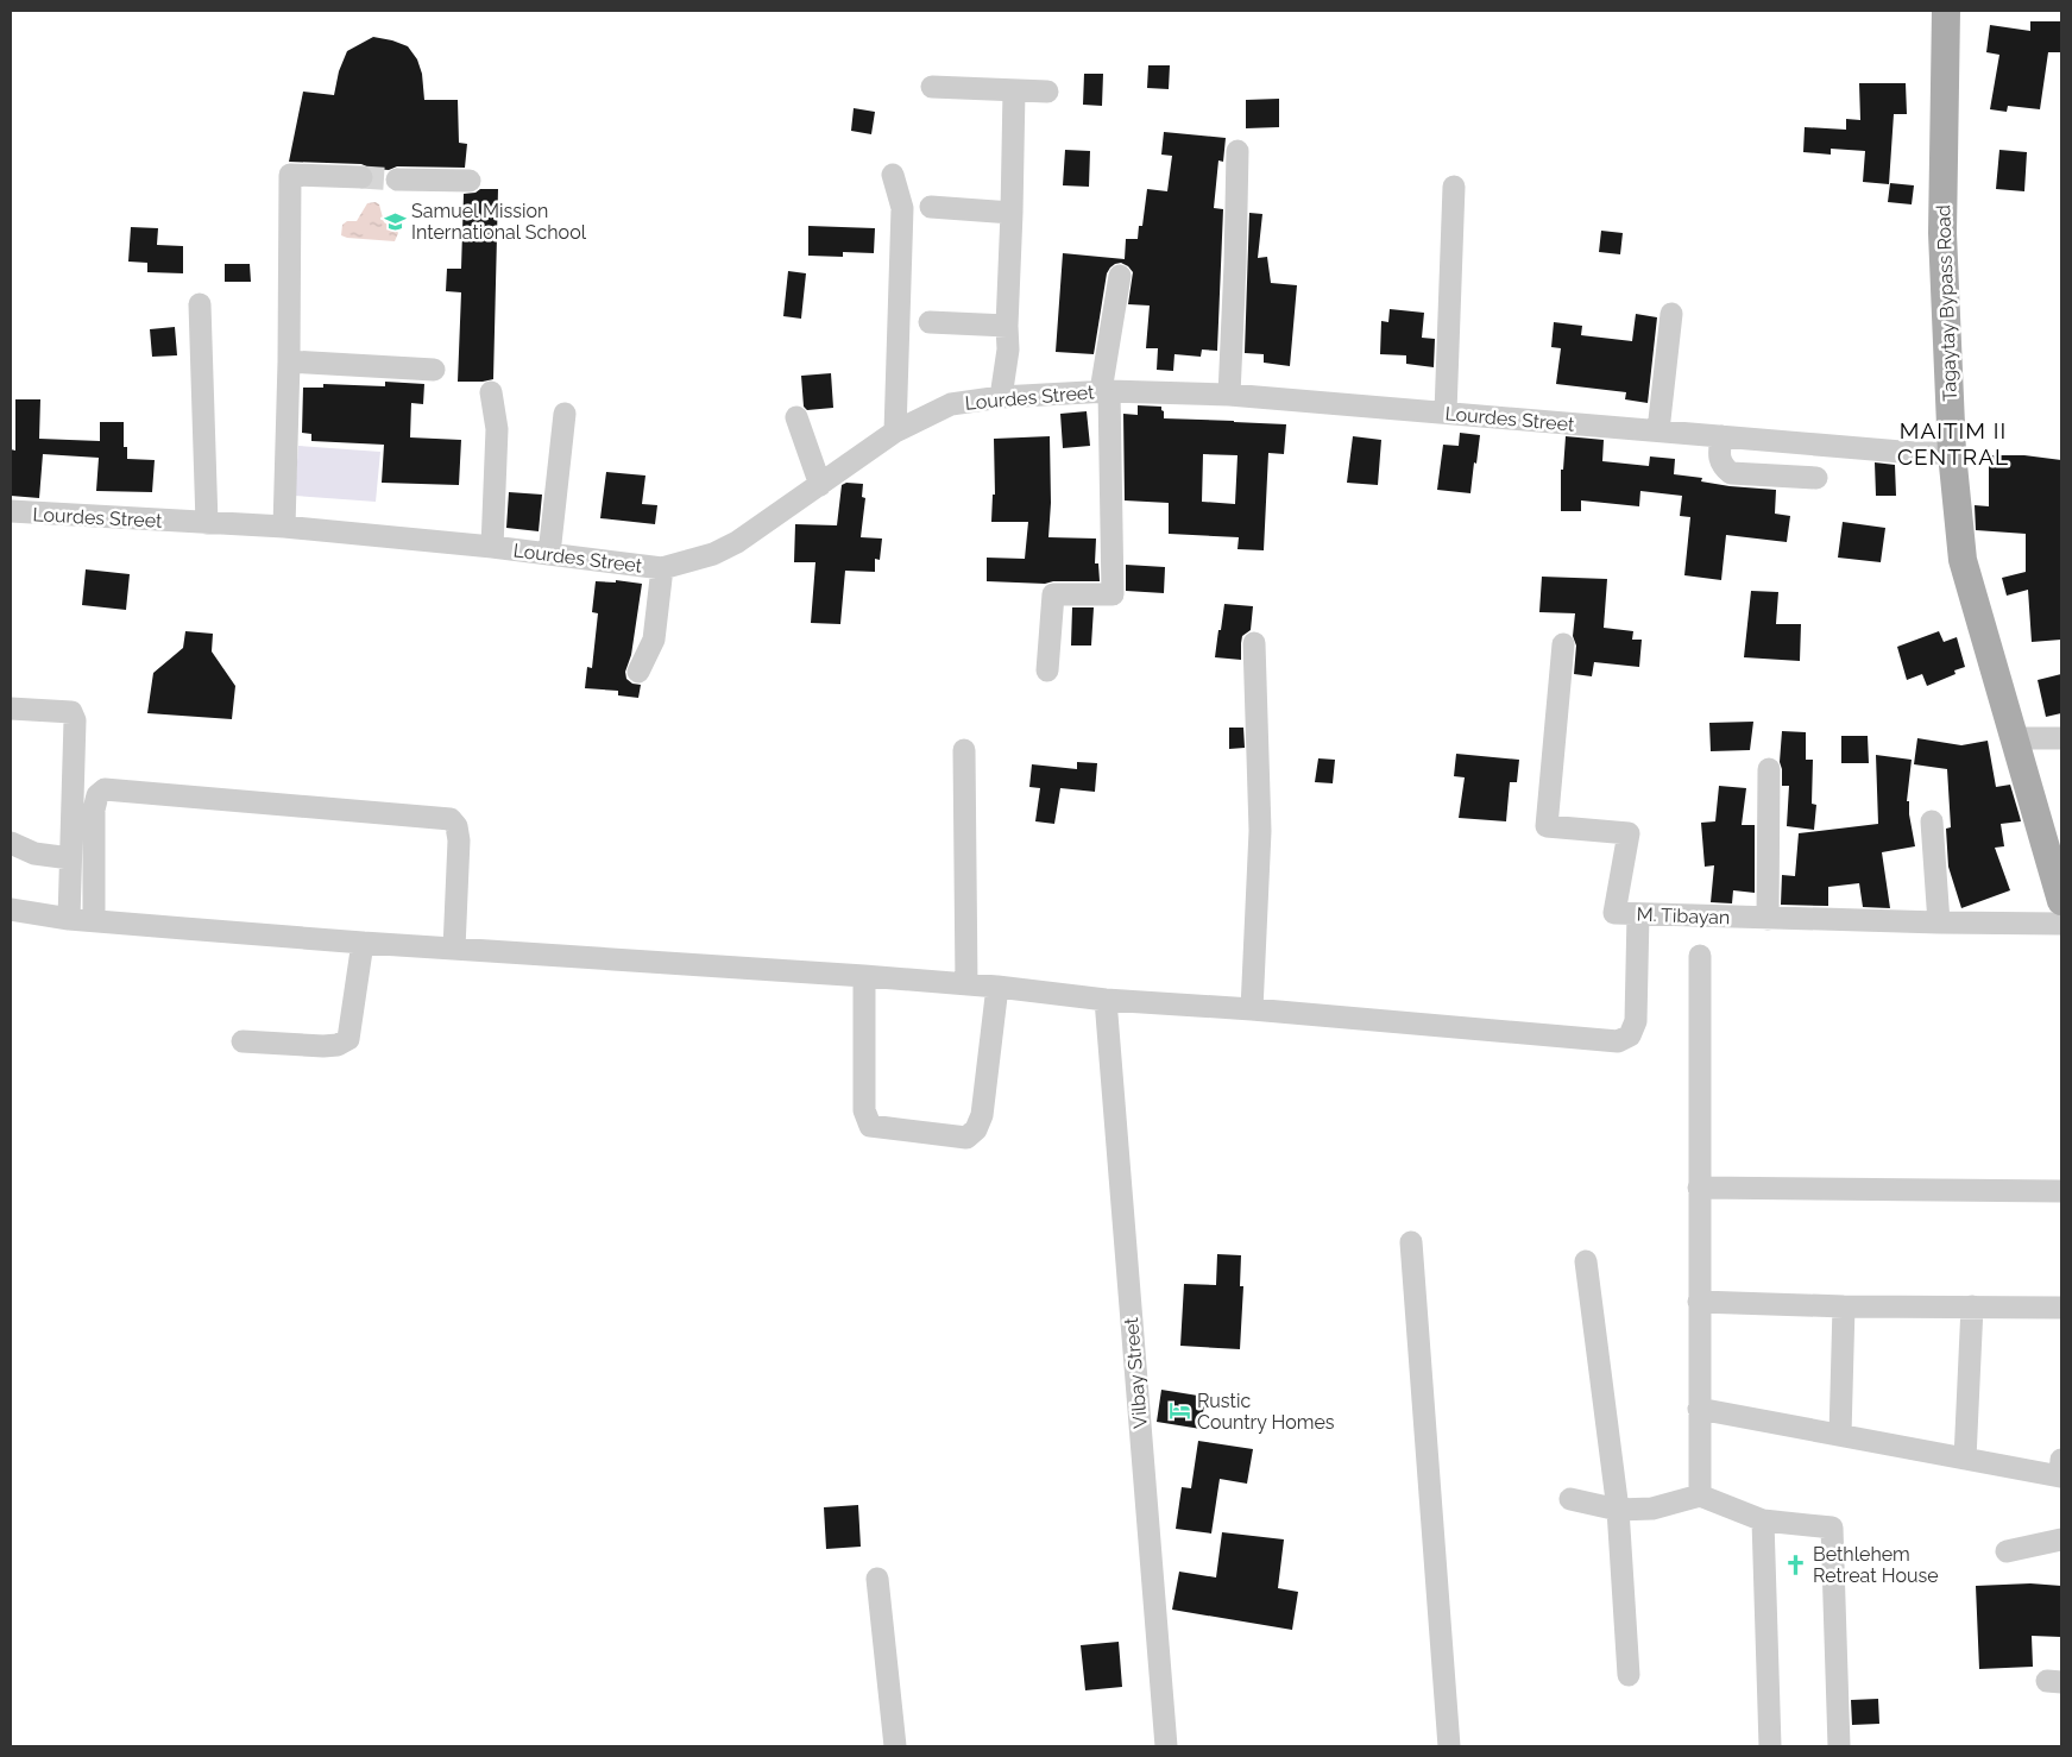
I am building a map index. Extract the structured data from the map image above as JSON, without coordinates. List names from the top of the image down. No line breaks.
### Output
{"streets":{"main road":["Tagaytay Bypass Road"],"street":["Lourdes Street","M. Tibayan","Vilbay Street"]},"crossings":[["Tagaytay Bypass Road","Lourdes Street"]],"districts":["MAITIM II CENTRAL"],"places":{"school or university":["Samuel Mission International School"],"hotel":["Rustic Country Homes"],"church":["Bethlehem Retreat House"]}}
